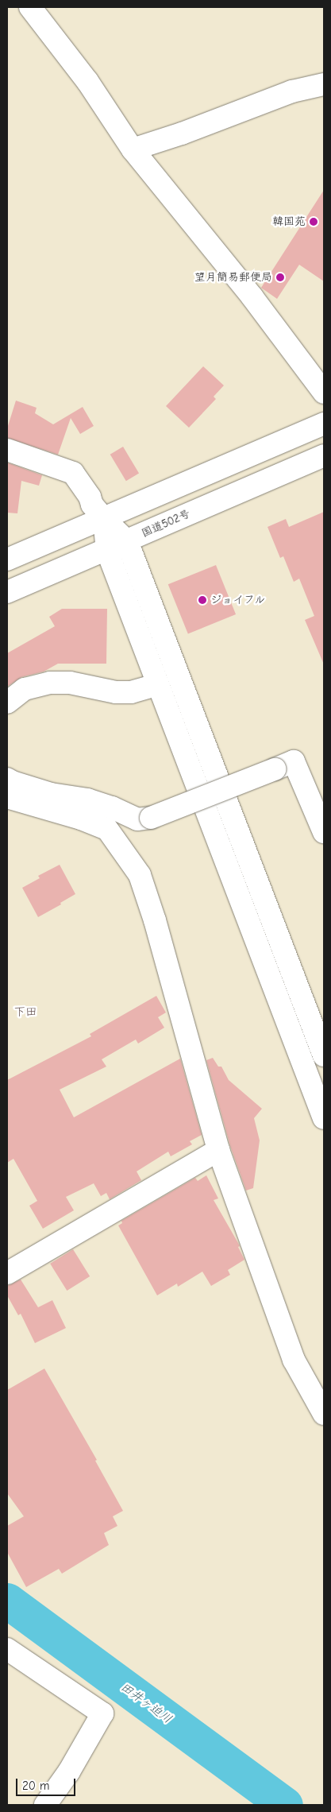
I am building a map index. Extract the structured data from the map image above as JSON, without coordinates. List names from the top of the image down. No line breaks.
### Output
{"streets":{"main road":["国道502号"]},"districts":["下田"],"water":["田井ヶ迫川"],"places":["韓国苑","望月簡易郵便局","ジョイフル"],"scale_bar":"20 m"}
